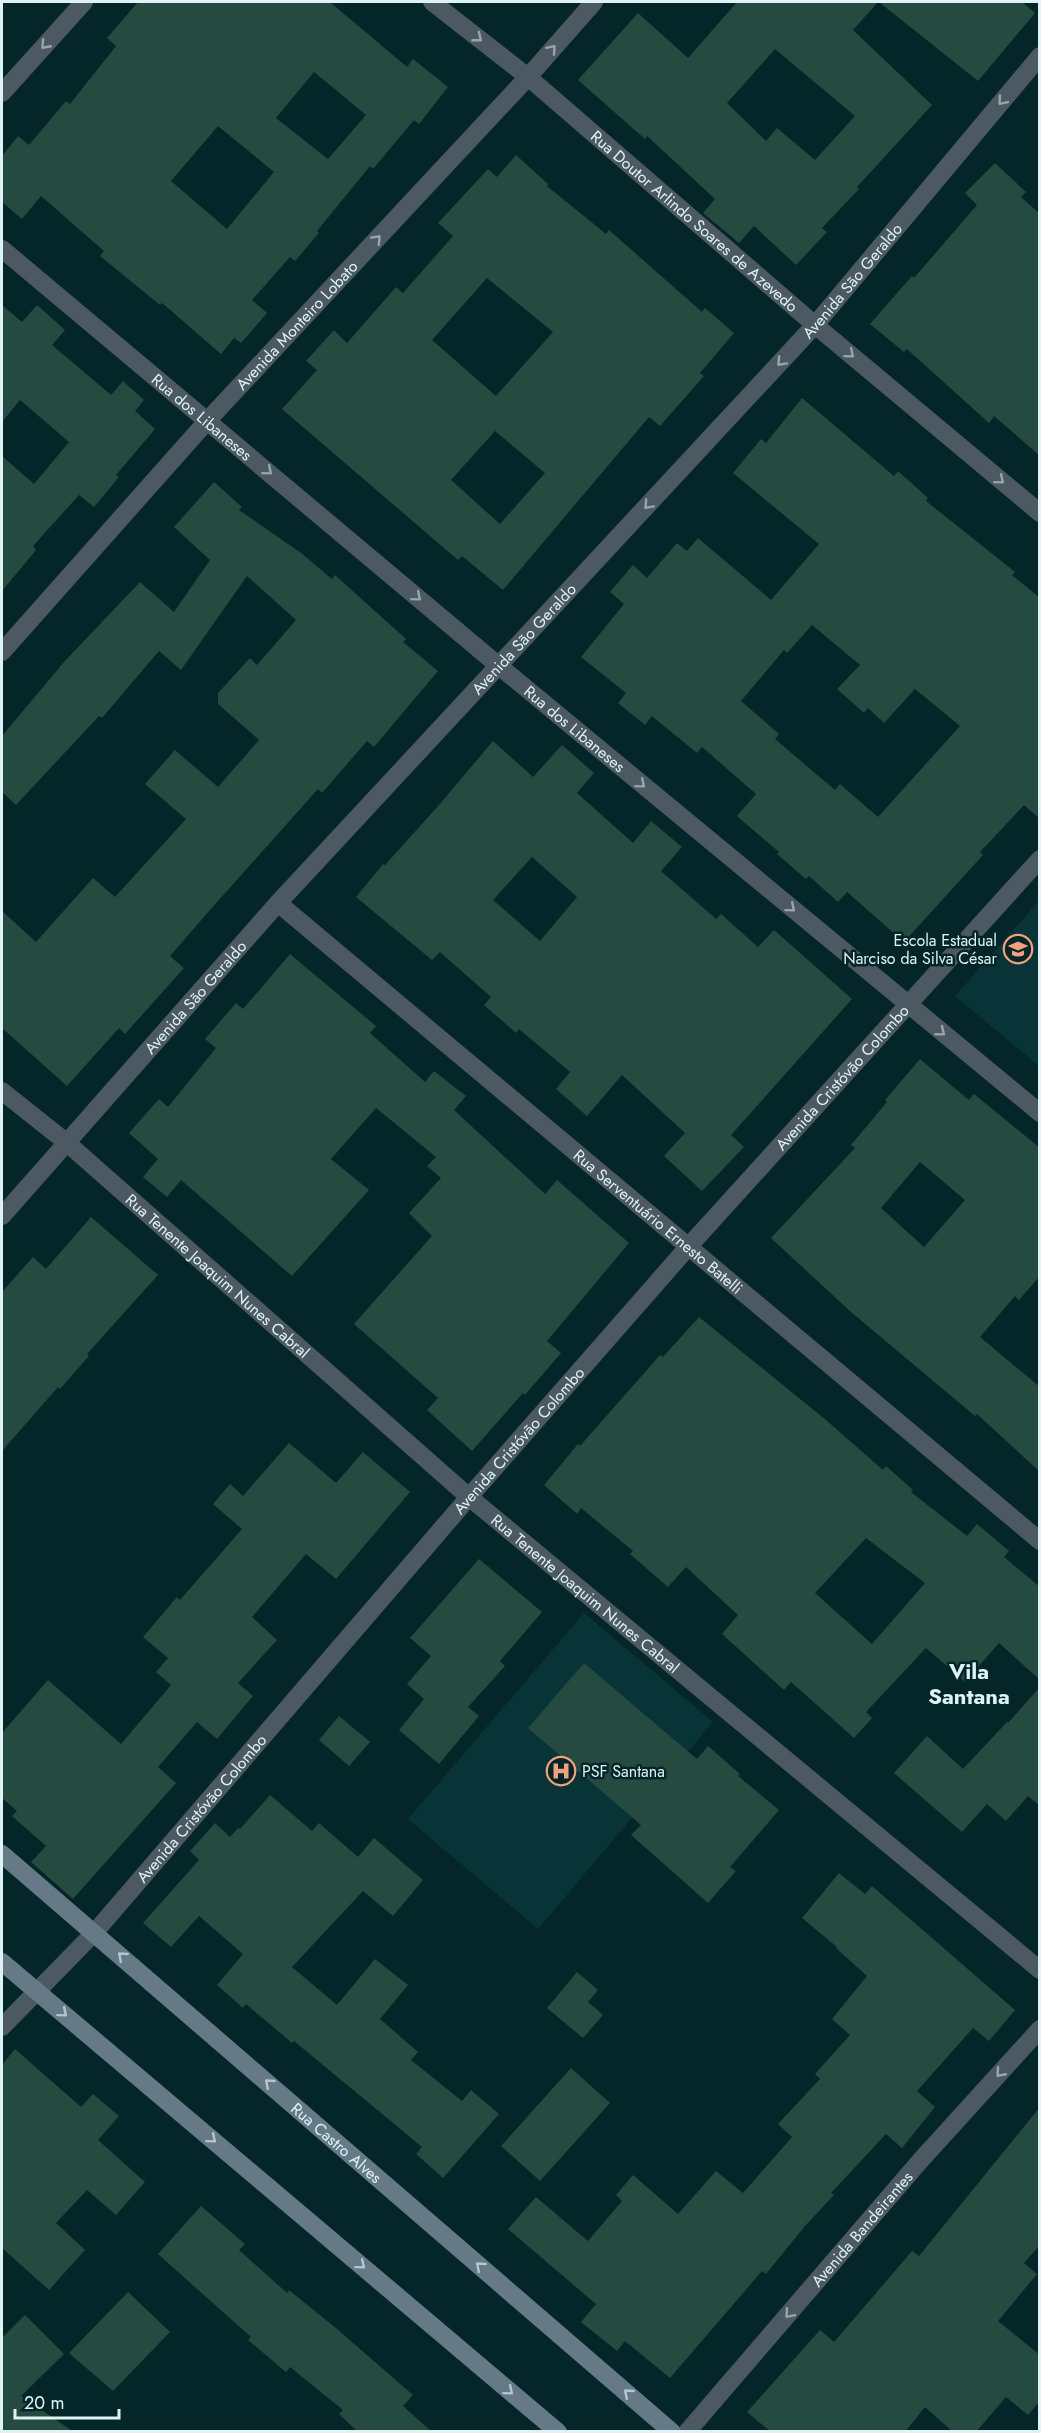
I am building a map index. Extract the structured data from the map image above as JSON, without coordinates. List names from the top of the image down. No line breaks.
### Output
{"streets":{"main road":["Rua Castro Alves"],"street":["Rua Doutor Arlindo Soares de Azevedo","Avenida São Geraldo","Avenida Monteiro Lobato","Rua dos Libaneses","Avenida Cristóvão Colombo","Rua Serventuário Ernesto Batelli","Rua Tenente Joaquim Nunes Cabral","Avenida Bandeirantes"]},"crossings":[["Rua Doutor Arlindo Soares de Azevedo","Avenida São Geraldo"],["Rua Doutor Arlindo Soares de Azevedo","Avenida Monteiro Lobato"],["Avenida São Geraldo","Rua dos Libaneses"],["Avenida São Geraldo","Rua Serventuário Ernesto Batelli"],["Avenida São Geraldo","Rua Tenente Joaquim Nunes Cabral"],["Avenida Monteiro Lobato","Rua dos Libaneses"],["Rua dos Libaneses","Avenida Cristóvão Colombo"],["Avenida Cristóvão Colombo","Rua Serventuário Ernesto Batelli"],["Avenida Cristóvão Colombo","Rua Tenente Joaquim Nunes Cabral"],["Avenida Cristóvão Colombo","Rua Castro Alves"]],"one_way":["Rua Doutor Arlindo Soares de Azevedo","Avenida São Geraldo","Avenida Monteiro Lobato","Rua dos Libaneses","Avenida Bandeirantes"],"districts":["Vila Santana"],"places":{"school or university":["Escola Estadual Narciso da Silva César"],"hospital":["PSF Santana"]},"scale_bar":"20 m"}
